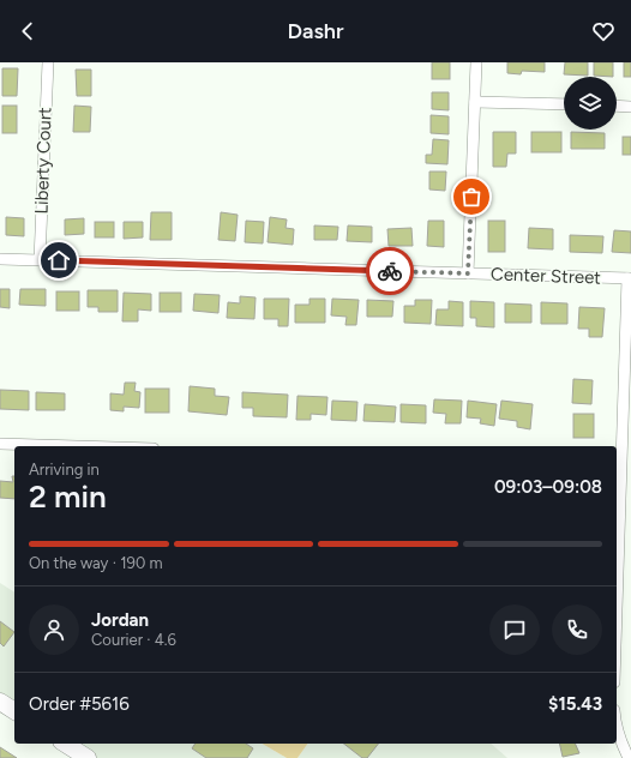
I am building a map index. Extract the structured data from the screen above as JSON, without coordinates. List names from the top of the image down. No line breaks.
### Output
{"streets":{"street":["Liberty Court","Center Street"]},"crossings":[["Liberty Court","Center Street"]],"page":{"header":"Dashr","heading":["2 min","Arriving in","09:03–09:08"],"panel":["Jordan","Courier · 4.6","Order #5616","$15.43"],"bar":"On the way · 190 m"}}
